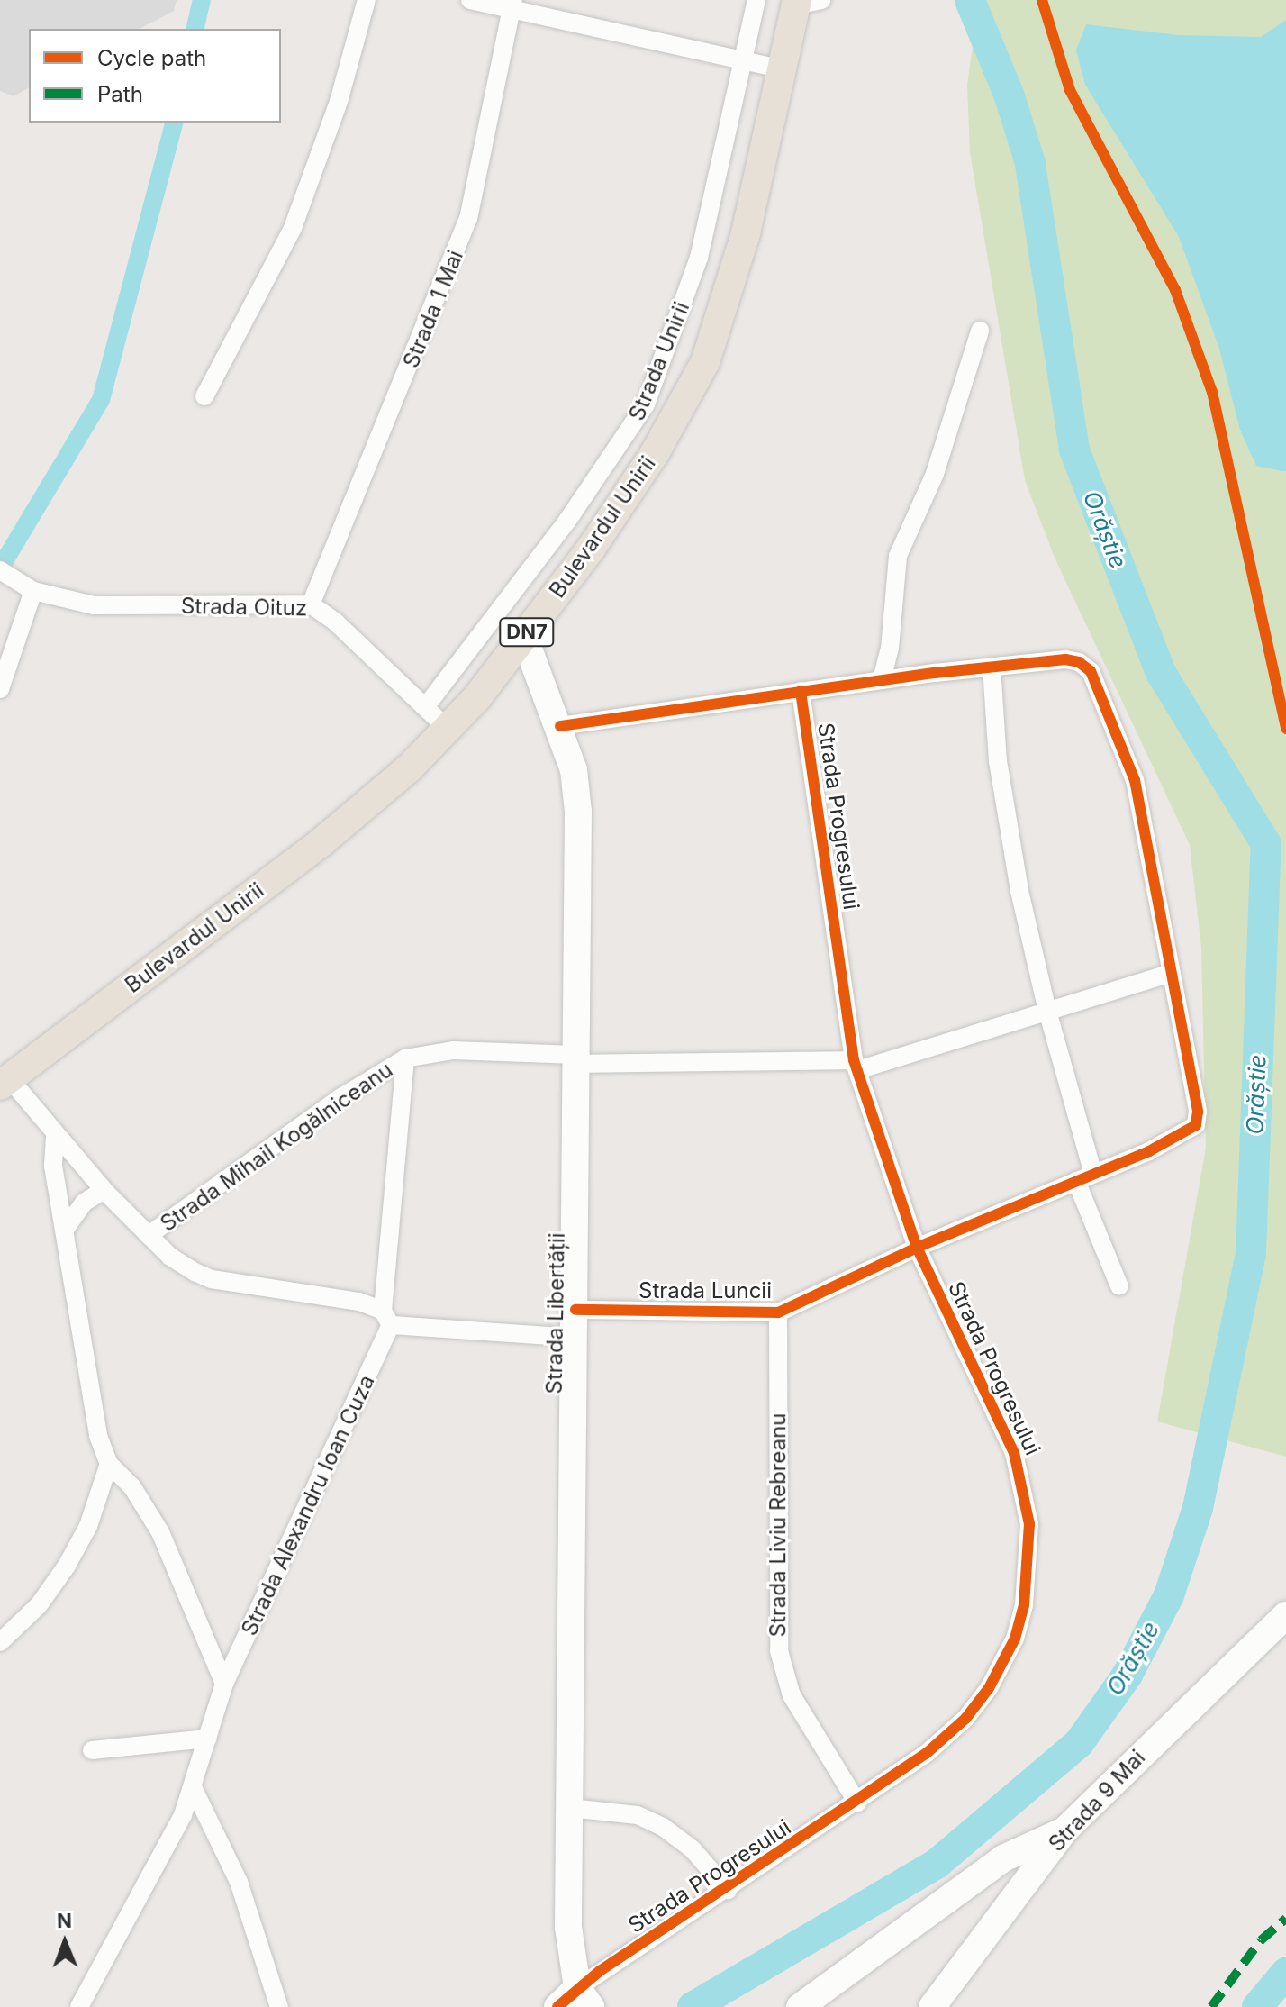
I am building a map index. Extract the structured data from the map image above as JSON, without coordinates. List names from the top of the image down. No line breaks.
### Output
{"streets":{"main road":["Bulevardul Unirii","DN7"],"street":["Strada 1 Mai","Strada Unirii","Strada Oituz","Strada Progresului","Strada Mihail Kogălniceanu","Strada Luncii","Strada Libertății","Strada Alexandru Ioan Cuza","Strada Liviu Rebreanu","Strada 9 Mai"]},"crossings":[["Strada 1 Mai","Strada Oituz"],["Strada Unirii","Strada Oituz"],["Bulevardul Unirii","Strada Oituz"],["Bulevardul Unirii","Strada Mihail Kogălniceanu"],["Bulevardul Unirii","Strada Libertății"],["Strada Progresului","Strada Luncii"],["Strada Progresului","Strada Libertății"],["Strada Progresului","Strada Liviu Rebreanu"],["Strada Mihail Kogălniceanu","Strada Libertății"],["Strada Mihail Kogălniceanu","Strada Alexandru Ioan Cuza"],["Strada Luncii","Strada Libertății"],["Strada Luncii","Strada Liviu Rebreanu"]],"water":["Orăștie"],"legend":["Cycle path","Path"],"north":"top"}
